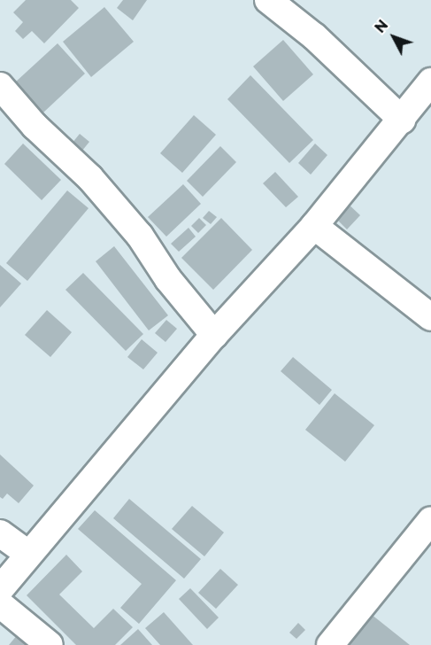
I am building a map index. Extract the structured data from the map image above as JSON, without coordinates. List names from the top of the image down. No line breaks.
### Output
{"north":"top left"}
